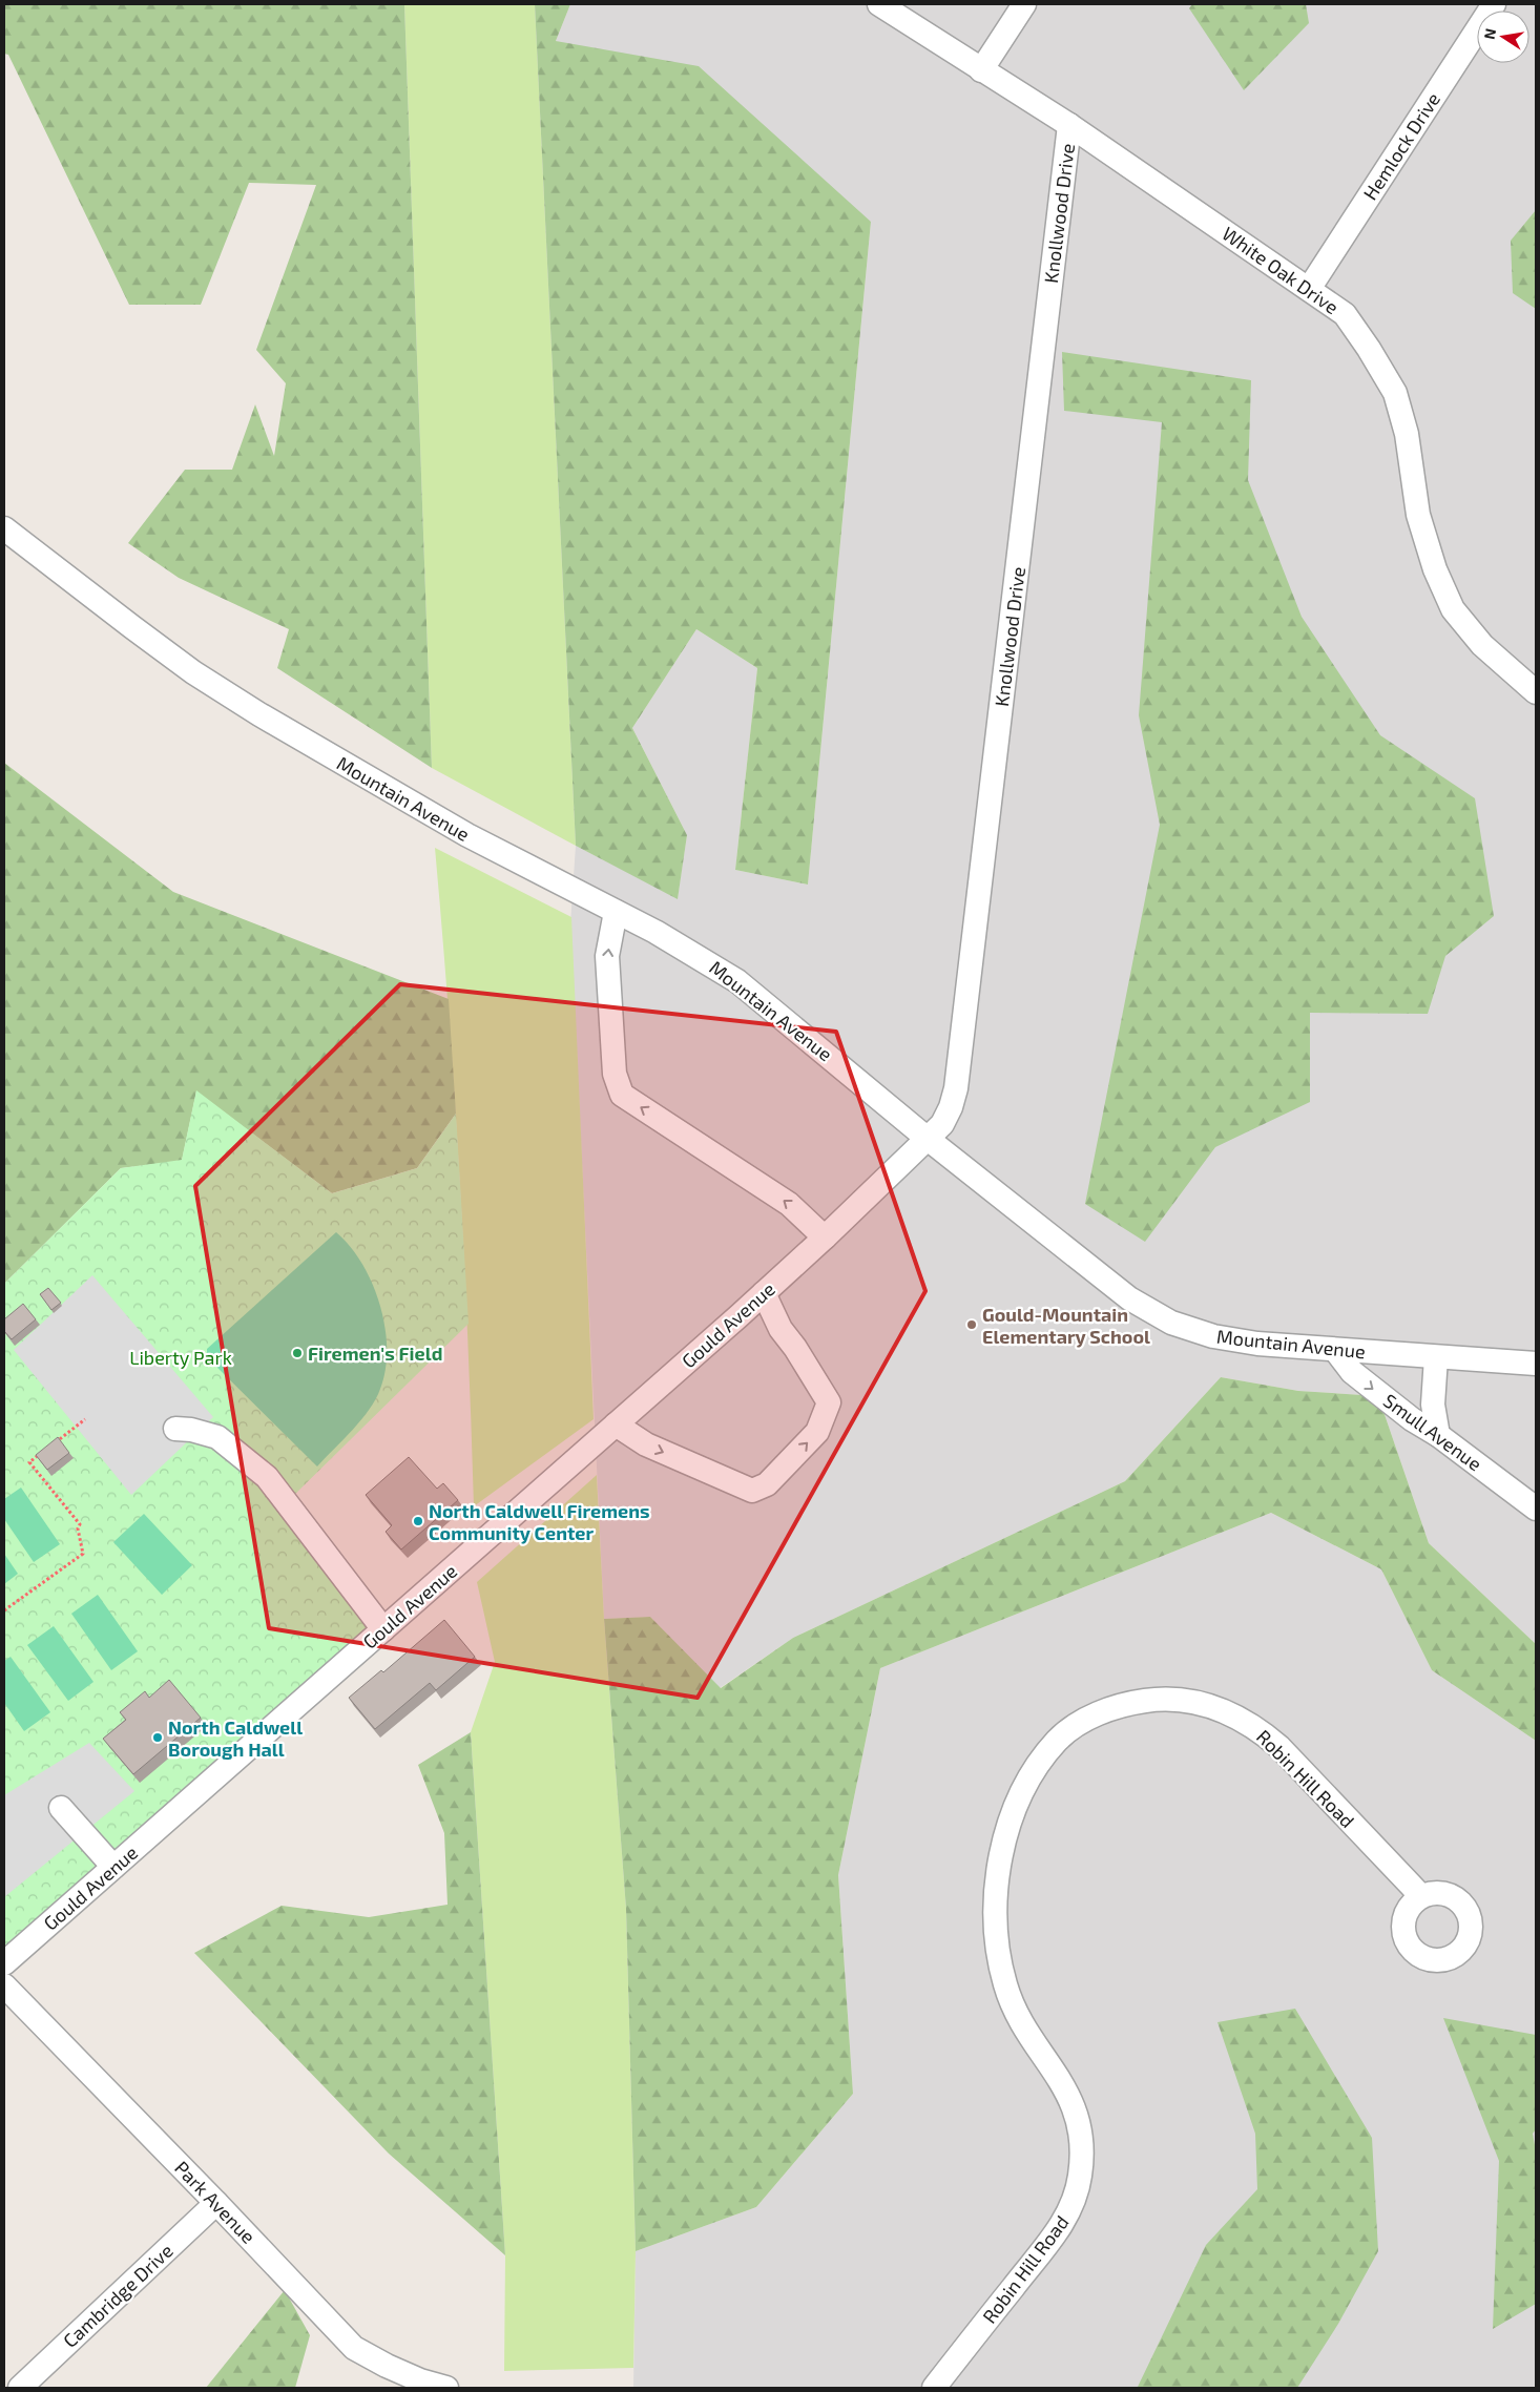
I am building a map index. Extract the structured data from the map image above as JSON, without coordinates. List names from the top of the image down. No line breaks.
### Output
{"streets":{"street":["Hemlock Drive","Knollwood Drive","White Oak Drive","Mountain Avenue","Gould Avenue","Smull Avenue","Robin Hill Road","Park Avenue","Cambridge Drive"]},"crossings":[["Hemlock Drive","White Oak Drive"],["Knollwood Drive","White Oak Drive"],["Knollwood Drive","Mountain Avenue"],["Knollwood Drive","Gould Avenue"],["Mountain Avenue","Gould Avenue"],["Mountain Avenue","Smull Avenue"],["Park Avenue","Cambridge Drive"]],"one_way":["Smull Avenue"],"parks":["Liberty Park"],"places":["Gould-Mountain Elementary School","Firemen's Field","North Caldwell Firemens Community Center","North Caldwell Borough Hall"],"north":"left"}
